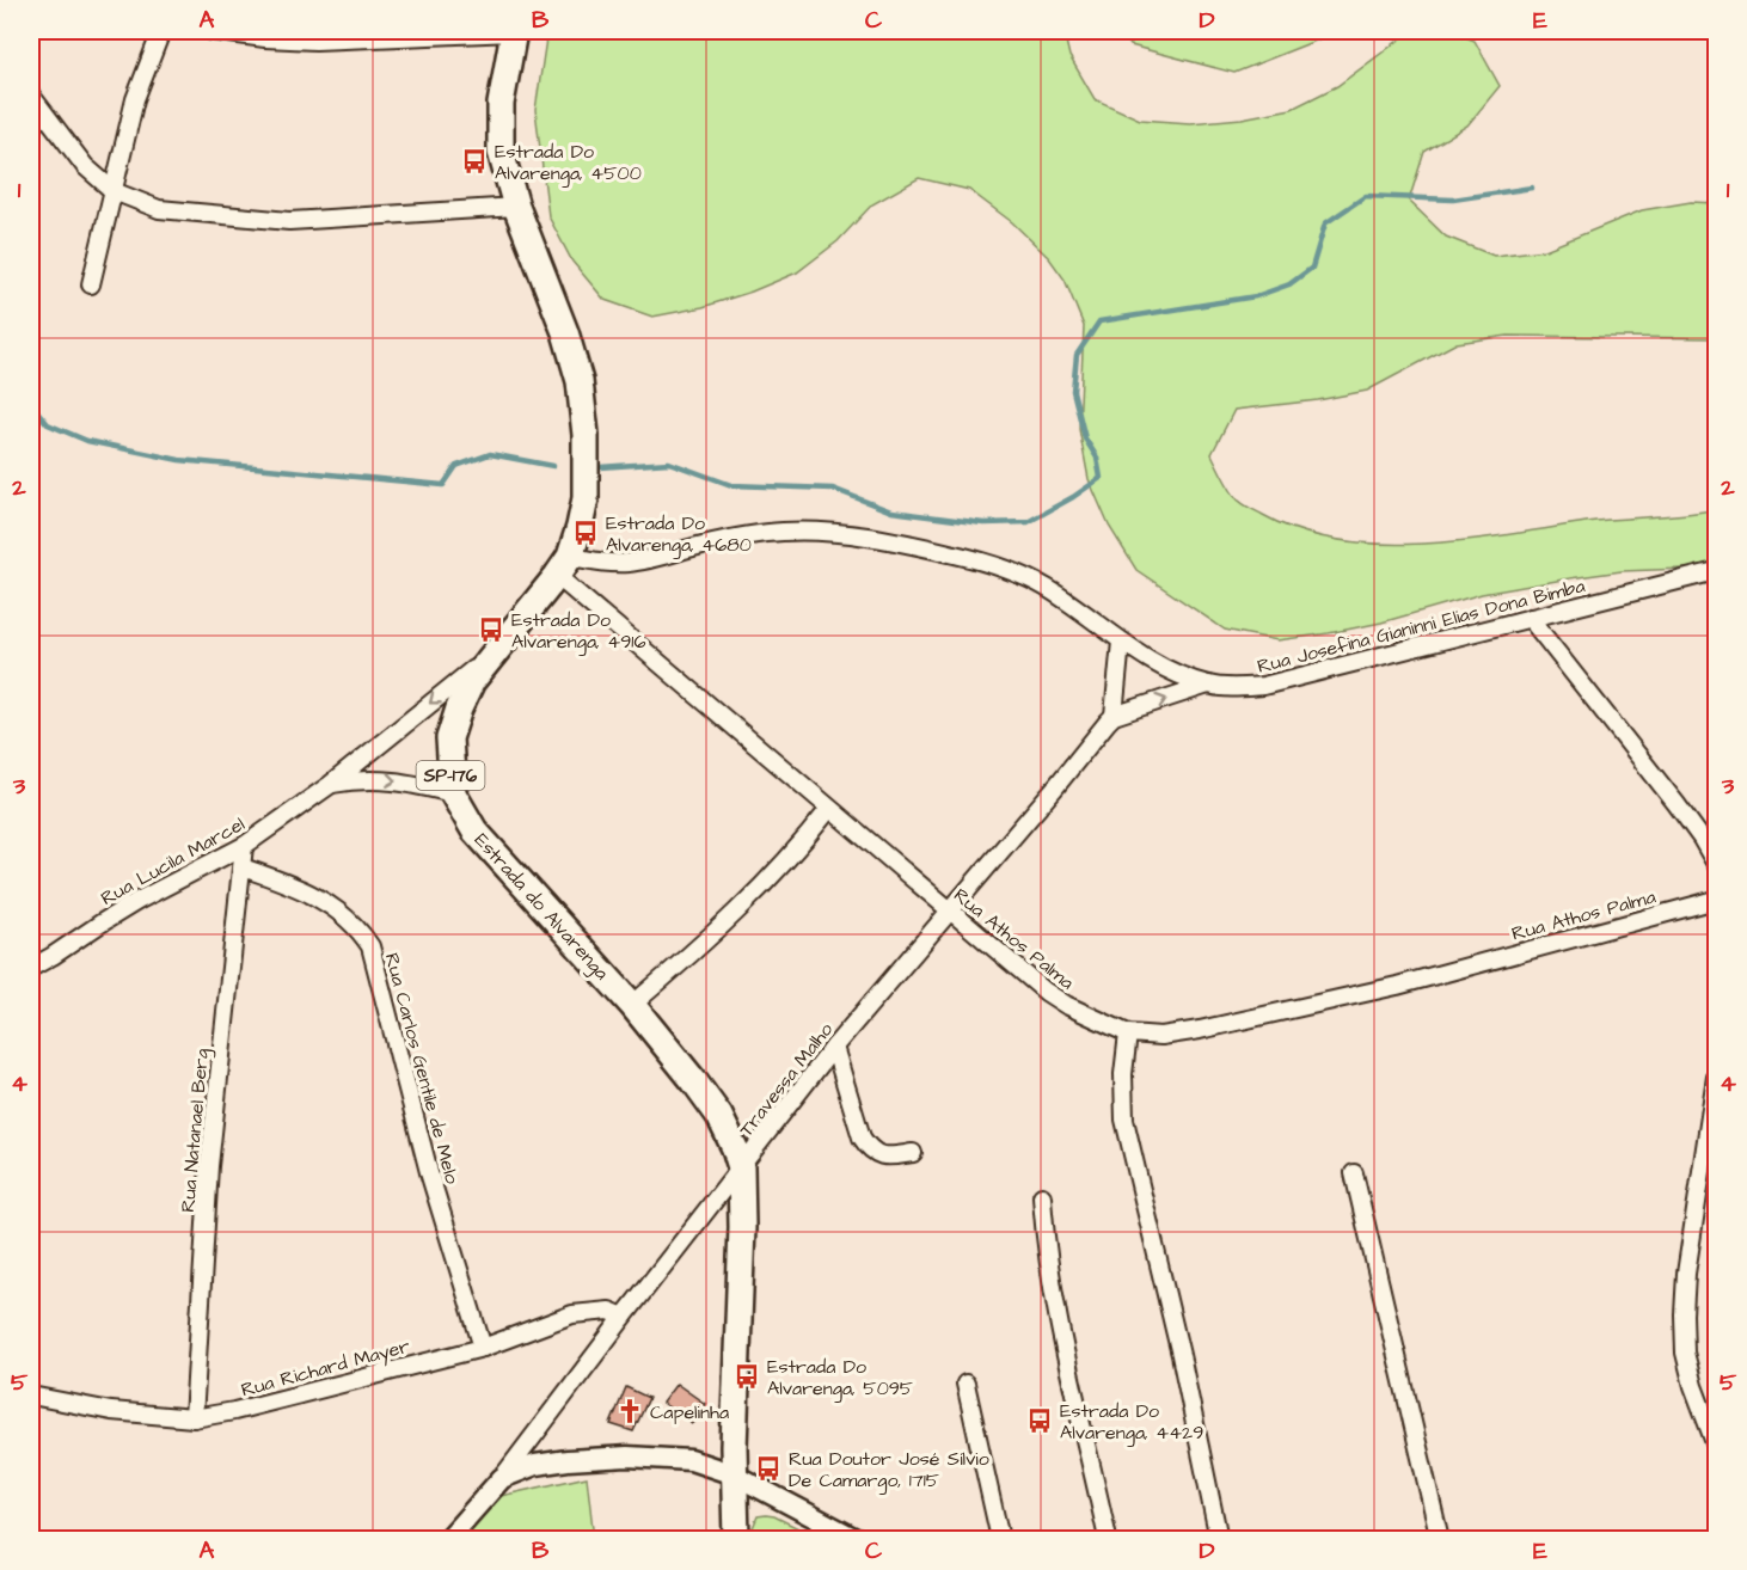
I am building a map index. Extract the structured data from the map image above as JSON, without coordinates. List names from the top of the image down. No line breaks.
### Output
{"streets":{"main road":["SP-176","Estrada do Alvarenga"],"street":["Rua Josefina Gianinni Elias Dona Bimba","Rua Lucila Marcel","Rua Athos Palma","Rua Carlos Gentile de Melo","Travessa Malho","Rua Natanael Berg","Rua Richard Mayer"]},"crossings":[["Rua Josefina Gianinni Elias Dona Bimba","Estrada do Alvarenga"],["Rua Josefina Gianinni Elias Dona Bimba","Rua Athos Palma"],["Rua Lucila Marcel","Estrada do Alvarenga"],["Rua Lucila Marcel","Rua Natanael Berg"],["Estrada do Alvarenga","Rua Athos Palma"],["Estrada do Alvarenga","Travessa Malho"],["Rua Athos Palma","Travessa Malho"],["Rua Carlos Gentile de Melo","Rua Natanael Berg"],["Rua Carlos Gentile de Melo","Rua Richard Mayer"],["Travessa Malho","Rua Richard Mayer"],["Rua Natanael Berg","Rua Richard Mayer"]],"places":{"bus stop":["Estrada Do Alvarenga, 4500","Estrada Do Alvarenga, 4680","Estrada Do Alvarenga, 4916","Estrada Do Alvarenga, 5095","Estrada Do Alvarenga, 4429","Rua Doutor José Sílvio De Camargo, 1715"],"church":["Capelinha"]},"grid":{"columns":["A","B","C","D","E"],"rows":["1","2","3","4","5"]}}
